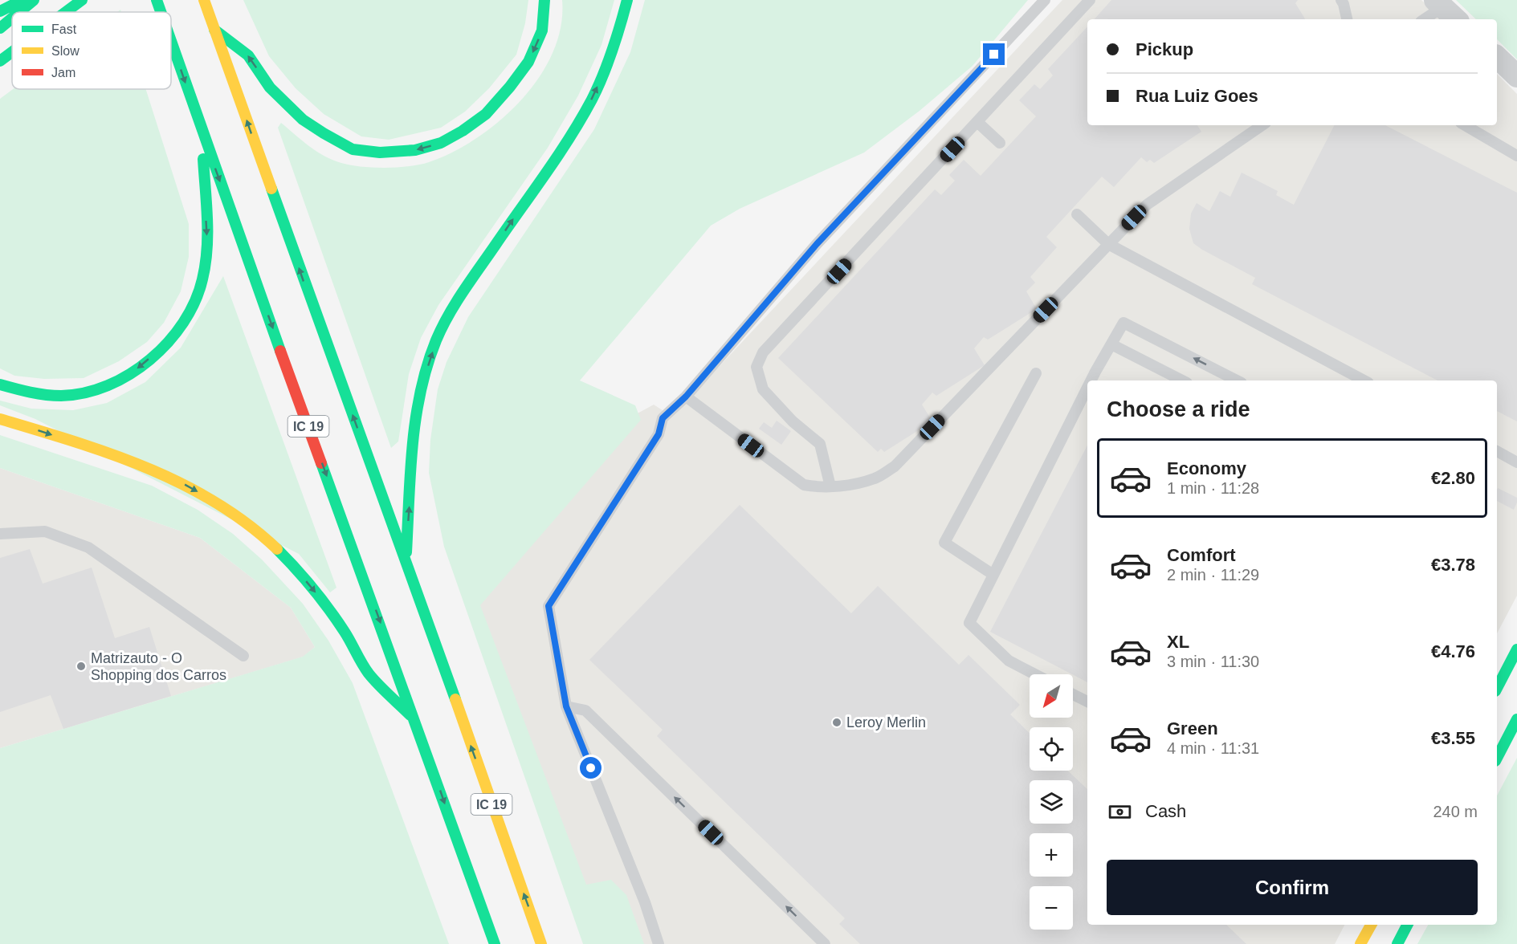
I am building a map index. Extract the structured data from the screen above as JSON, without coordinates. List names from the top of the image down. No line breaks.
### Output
{"streets":{"main road":["IC 19"]},"places":["Matrizauto - O Shopping dos Carros","Leroy Merlin"],"legend":["Fast","Slow","Jam"],"north":"bottom left","page":{"banner":["Pickup","Rua Luiz Goes"],"heading":"Choose a ride","list":[{"name":"Economy","note":"1 min · 11:28","value":"€2.80"},{"name":"Comfort","note":"2 min · 11:29","value":"€3.78"},{"name":"XL","note":"3 min · 11:30","value":"€4.76"},{"name":"Green","note":"4 min · 11:31","value":"€3.55"}],"map_buttons":["+","−"],"pay":["Cash","240 m"],"buttons":"Confirm"}}
